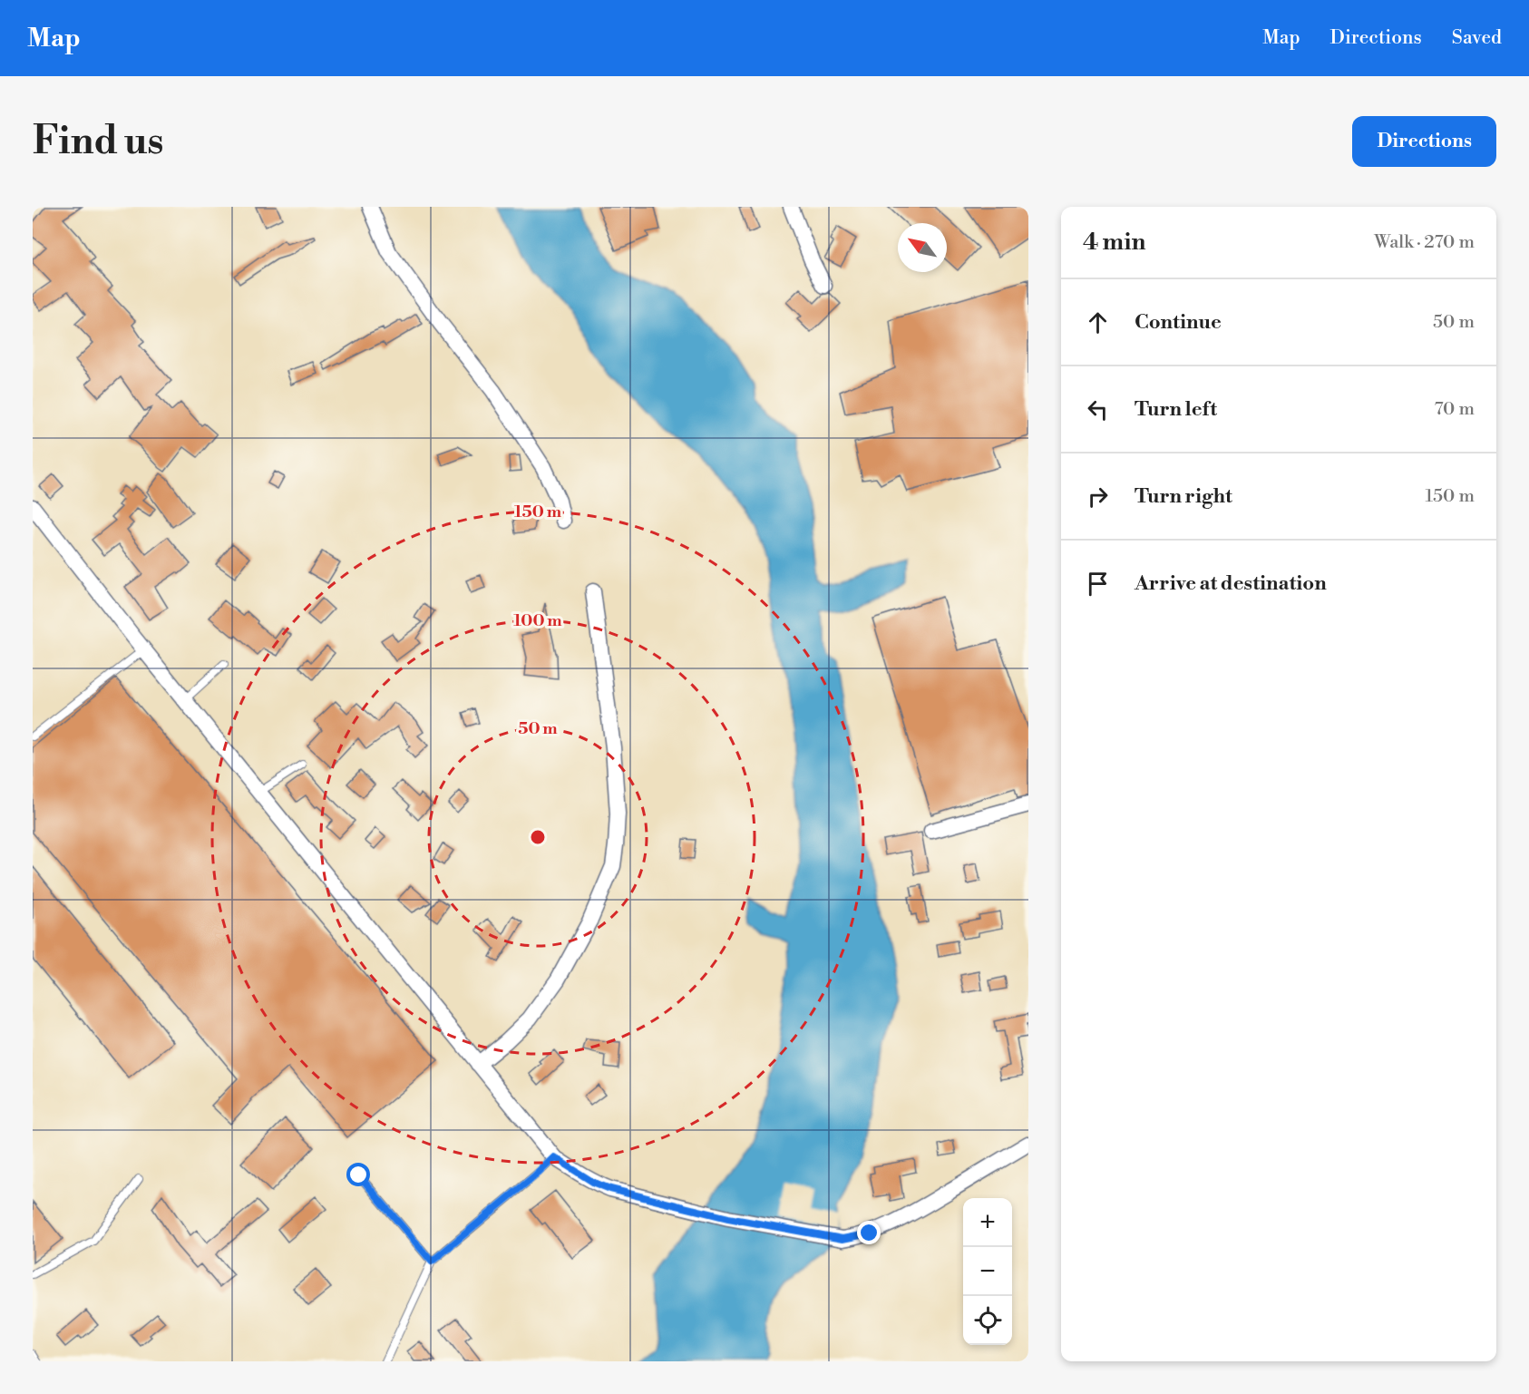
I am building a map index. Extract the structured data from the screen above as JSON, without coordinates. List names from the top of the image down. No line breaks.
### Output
{"north":"top left","page":{"header":"Map","nav":["Map","Directions","Saved"],"buttons":"Directions","title":"Find us","heading":["4 min","Walk · 270 m"],"list":[["Continue","50 m"],["Turn left","70 m"],["Turn right","150 m"],"Arrive at destination"],"map_buttons":["+","−"]},"rings":["150 m","100 m","50 m"]}
